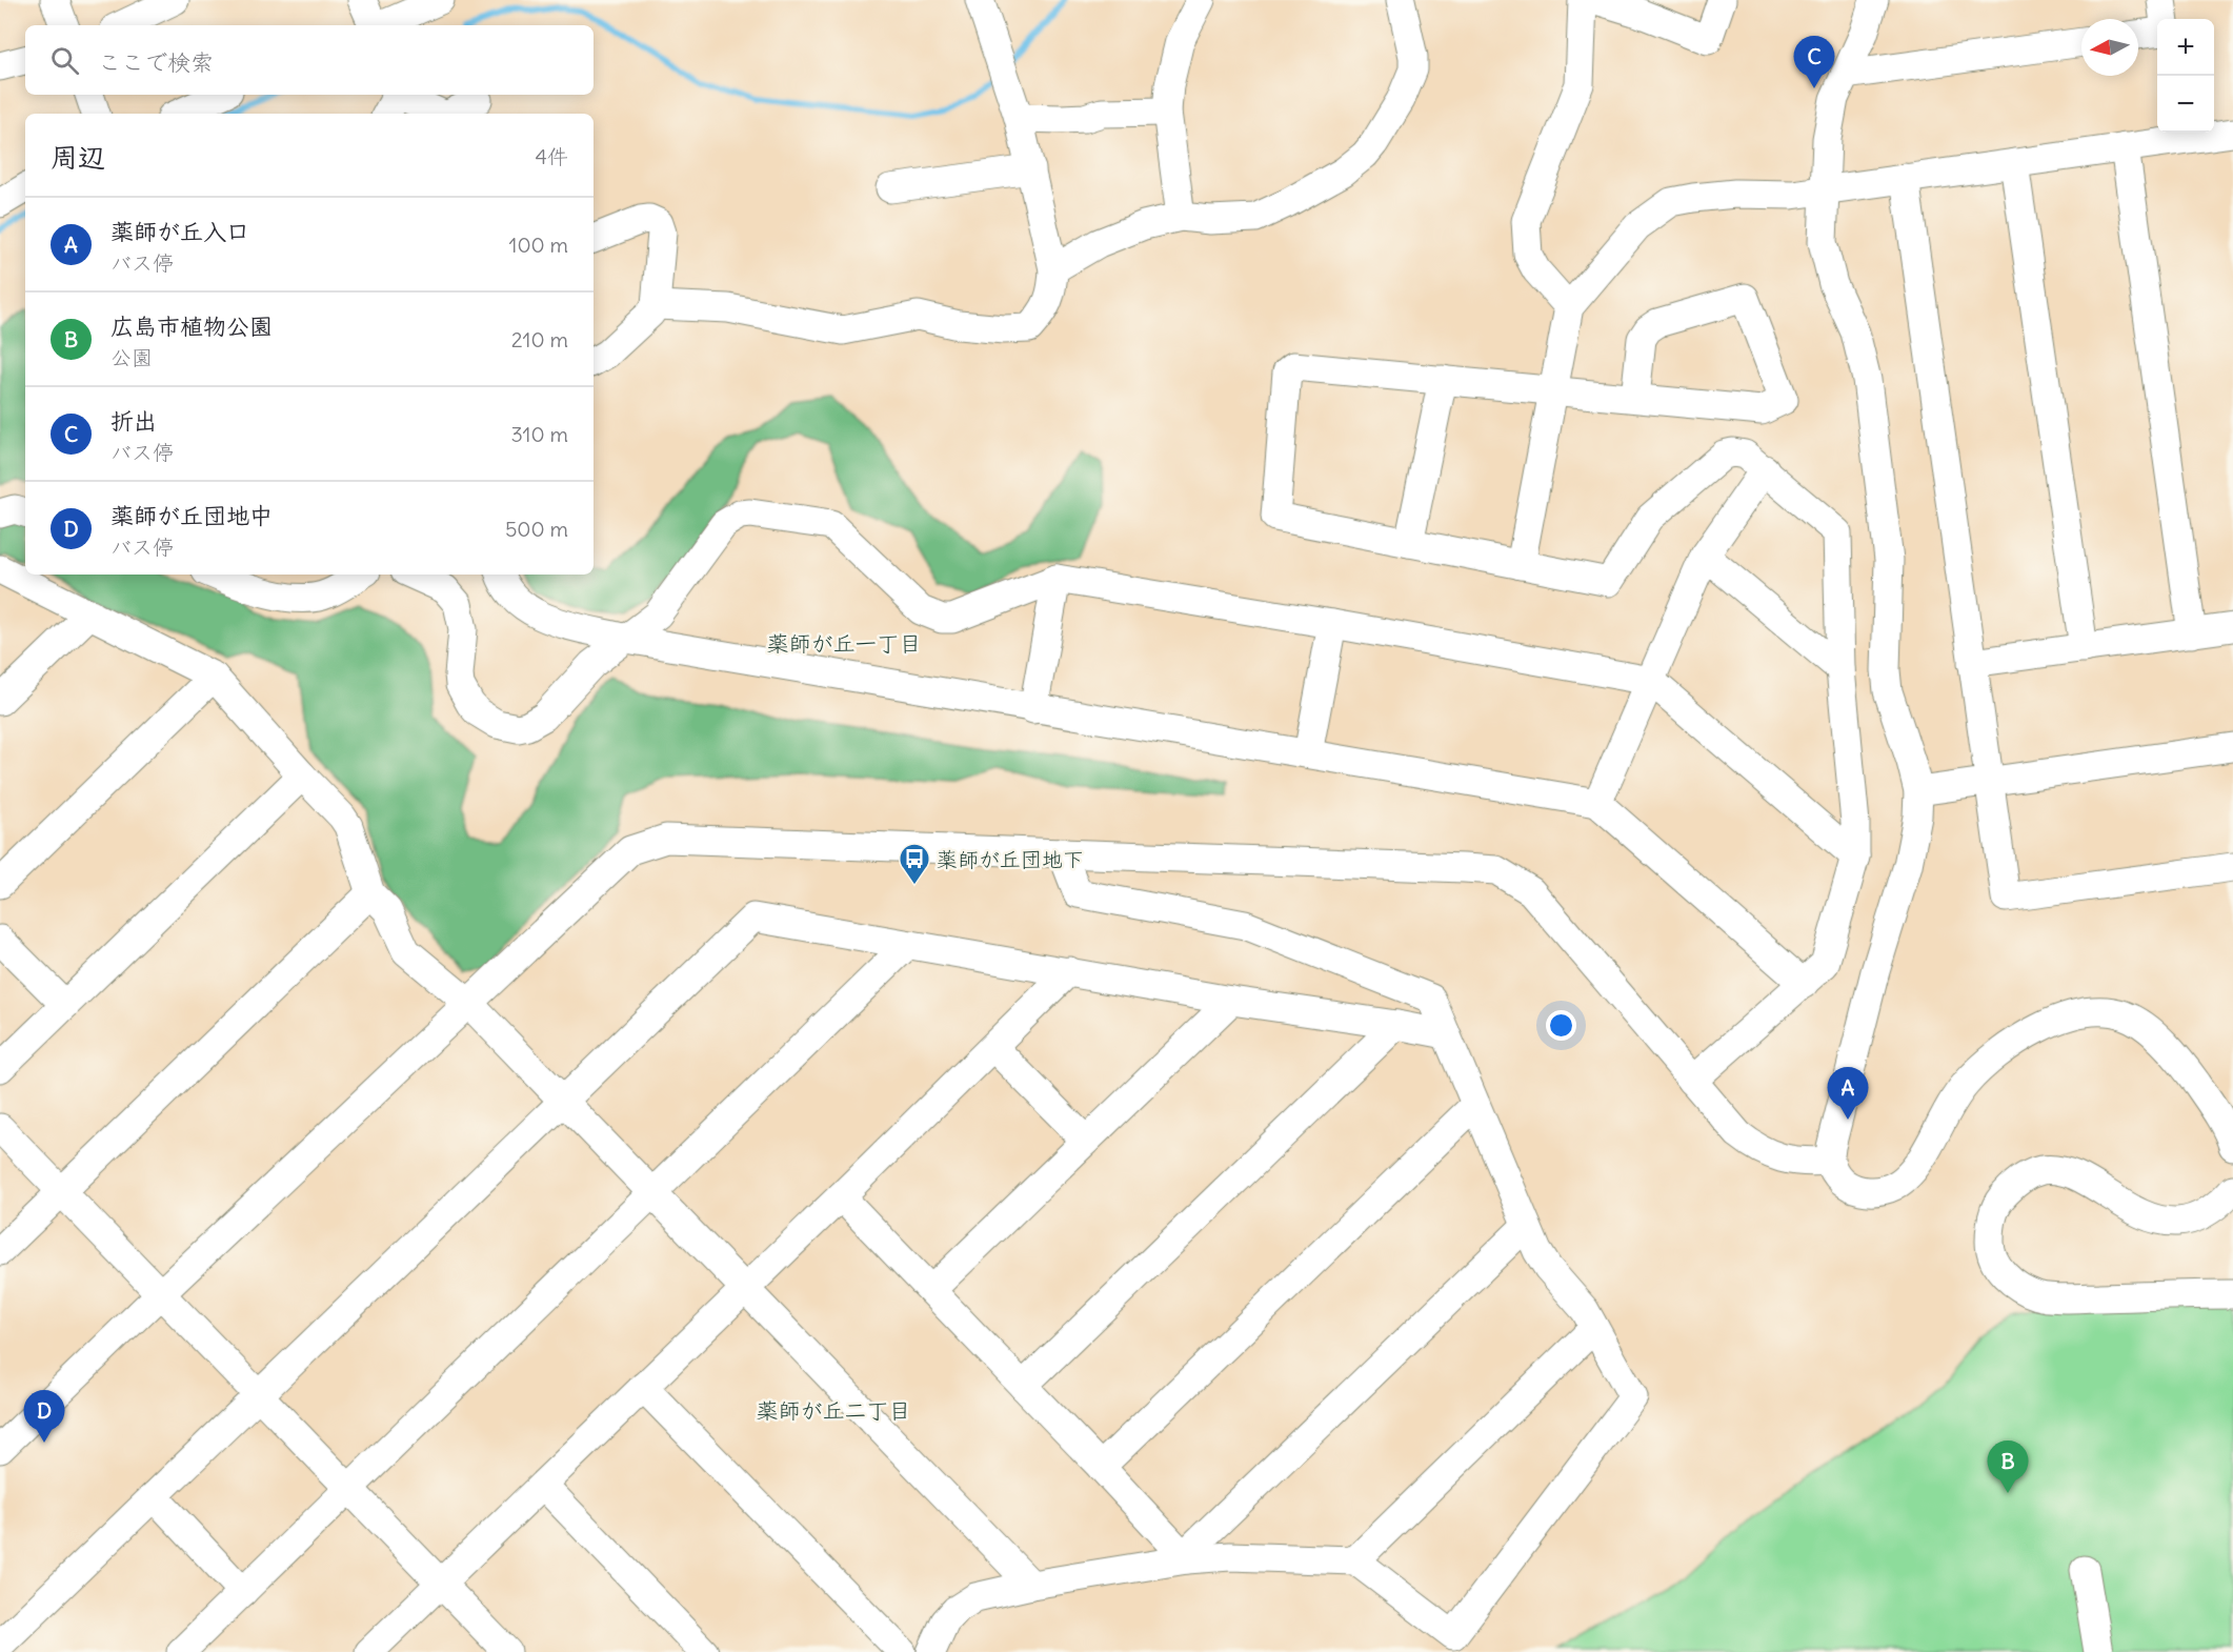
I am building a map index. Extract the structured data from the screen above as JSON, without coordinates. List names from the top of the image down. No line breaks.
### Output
{"districts":["薬師が丘一丁目","薬師が丘二丁目"],"places":{"bus stop":["薬師が丘団地下"]},"north":"left","page":{"map_buttons":["+","−"],"search":"ここで検索","pins":["C","A","D","B"],"heading":["周辺","4件"],"list":[{"mark":"A","name":"薬師が丘入口","note":"バス停","value":"100 m"},{"mark":"B","name":"広島市植物公園","note":"公園","value":"210 m"},{"mark":"C","name":"折出","note":"バス停","value":"310 m"},{"mark":"D","name":"薬師が丘団地中","note":"バス停","value":"500 m"}]}}
